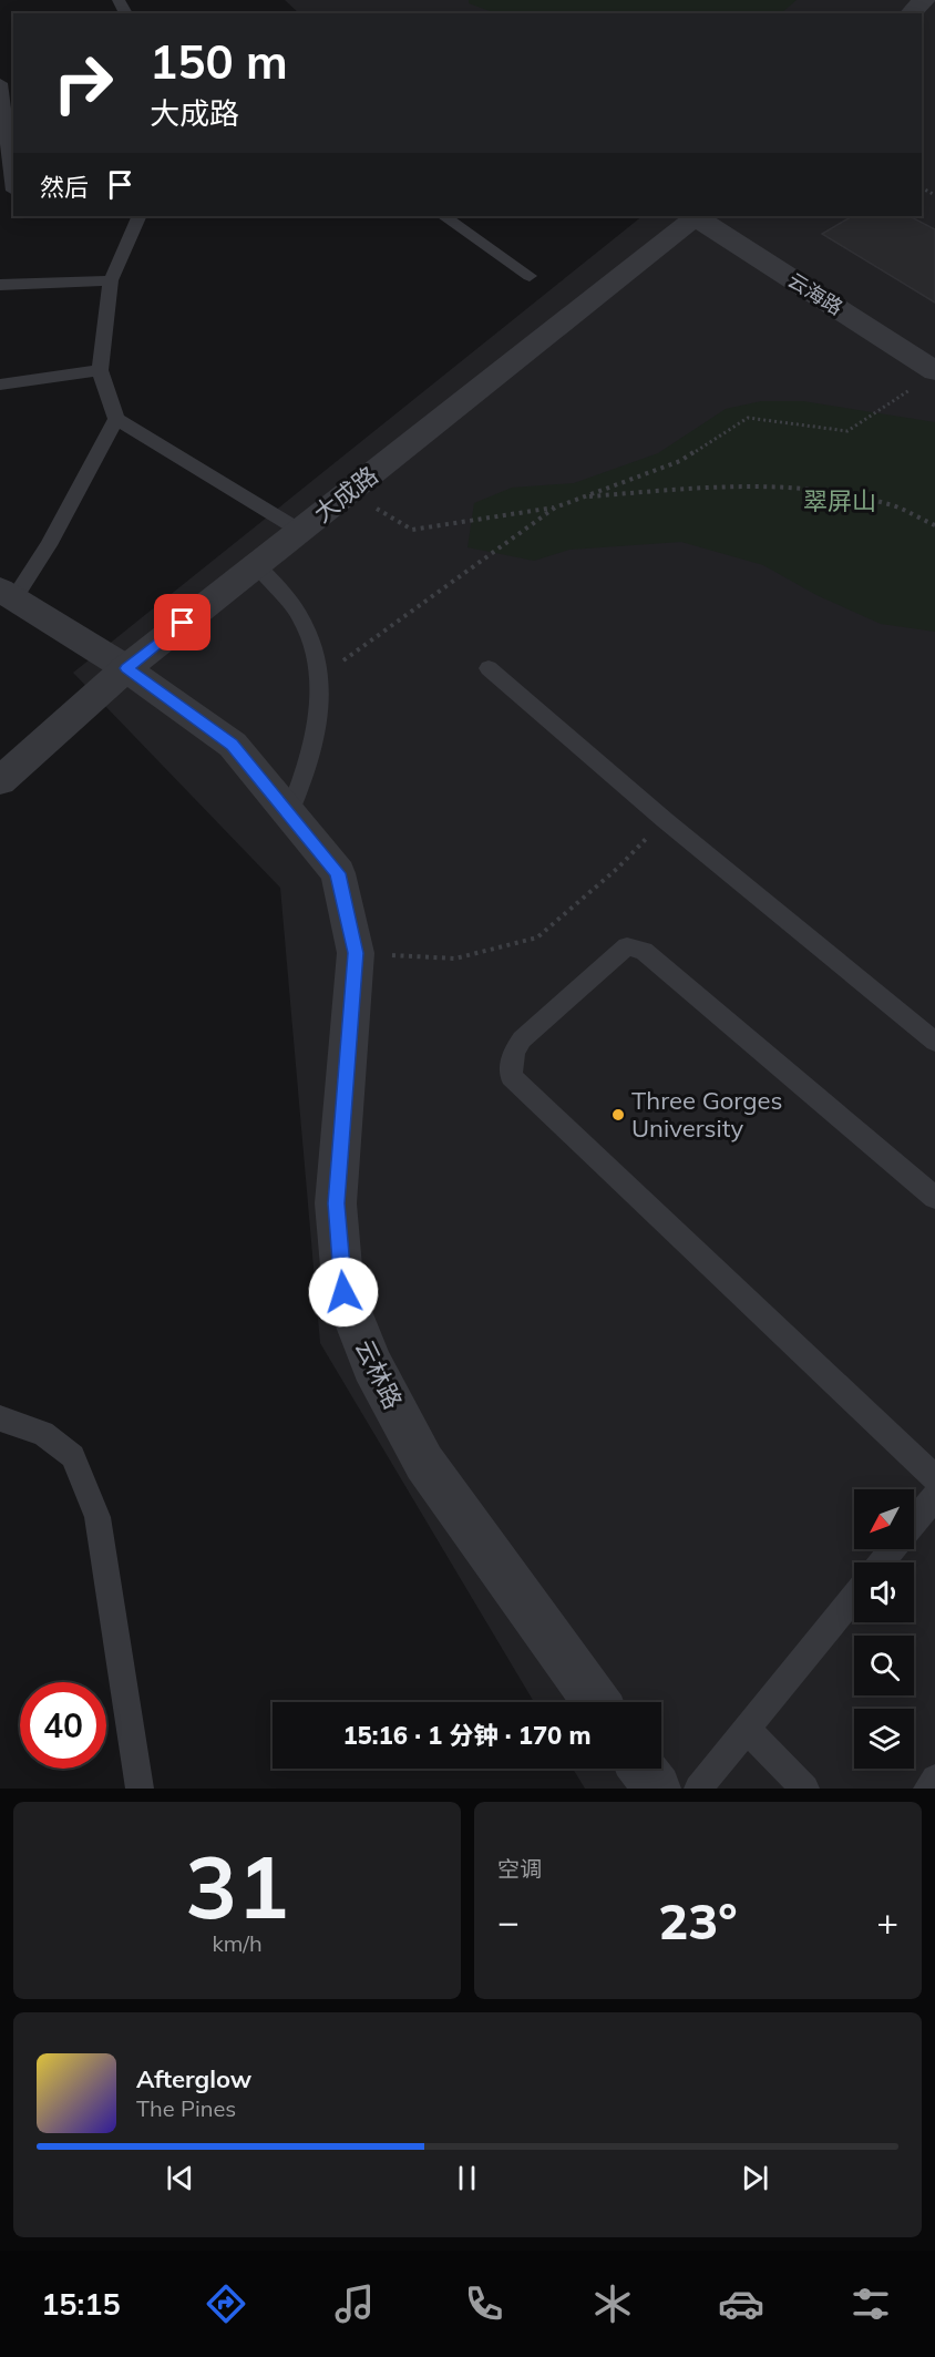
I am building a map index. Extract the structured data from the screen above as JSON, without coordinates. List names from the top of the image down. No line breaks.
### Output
{"streets":{"street":["云海路","大成路","云林路"]},"crossings":[["云海路","大成路"],["大成路","云林路"]],"parks":["翠屏山"],"places":["Three Gorges University"],"north":"bottom left","page":{"turn":["150 m","大成路"],"then":"然后","limit":"40","trip":"15:16 · 1 分钟 · 170 m","tile":[["31","km/h"],"空调"],"heat":["−","23°","+"],"song":["Afterglow","The Pines"],"tabs":"15:15"}}
